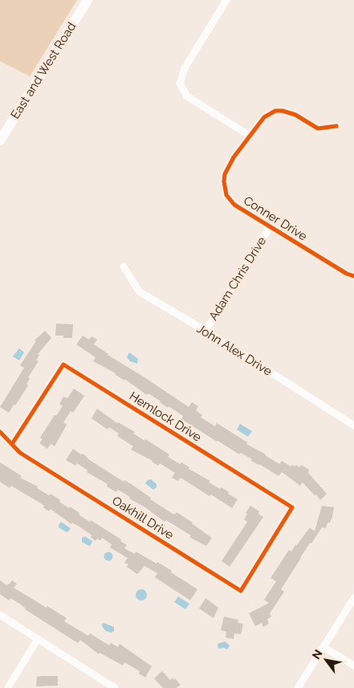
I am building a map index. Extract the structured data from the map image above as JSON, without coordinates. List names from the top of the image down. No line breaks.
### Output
{"streets":{"street":["East and West Road","Conner Drive","Adam Chris Drive","John Alex Drive","Hemlock Drive","Oakhill Drive"]},"crossings":[["Conner Drive","Adam Chris Drive"],["Adam Chris Drive","John Alex Drive"],["Hemlock Drive","Oakhill Drive"]],"north":"top left"}
